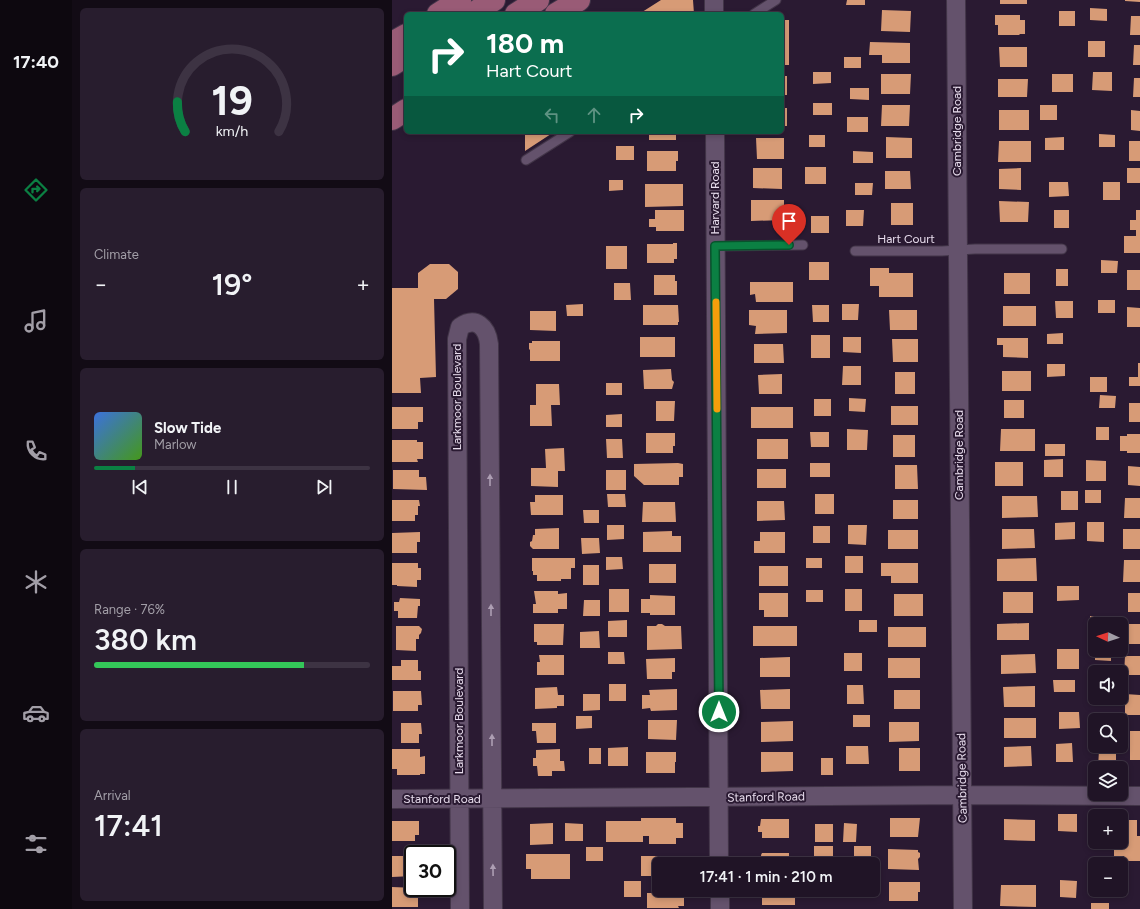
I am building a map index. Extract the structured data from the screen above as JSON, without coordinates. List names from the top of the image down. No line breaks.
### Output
{"streets":{"street":["Cambridge Road","Harvard Road","Larkmoor Boulevard","Stanford Road"],"lane":["Hart Court"]},"crossings":[["Cambridge Road","Hart Court"],["Cambridge Road","Stanford Road"],["Harvard Road","Stanford Road"],["Larkmoor Boulevard","Stanford Road"]],"north":"left","page":{"tabs":"17:40","turn":["180 m","Hart Court"],"tile":["Climate",["Range · 76%","380 km"],["Arrival","17:41"]],"heat":["−","19°","+"],"song":["Slow Tide","Marlow"],"map_buttons":["+","−"],"limit":"30","trip":"17:41 · 1 min · 210 m","gauge":["19","km/h"]}}
